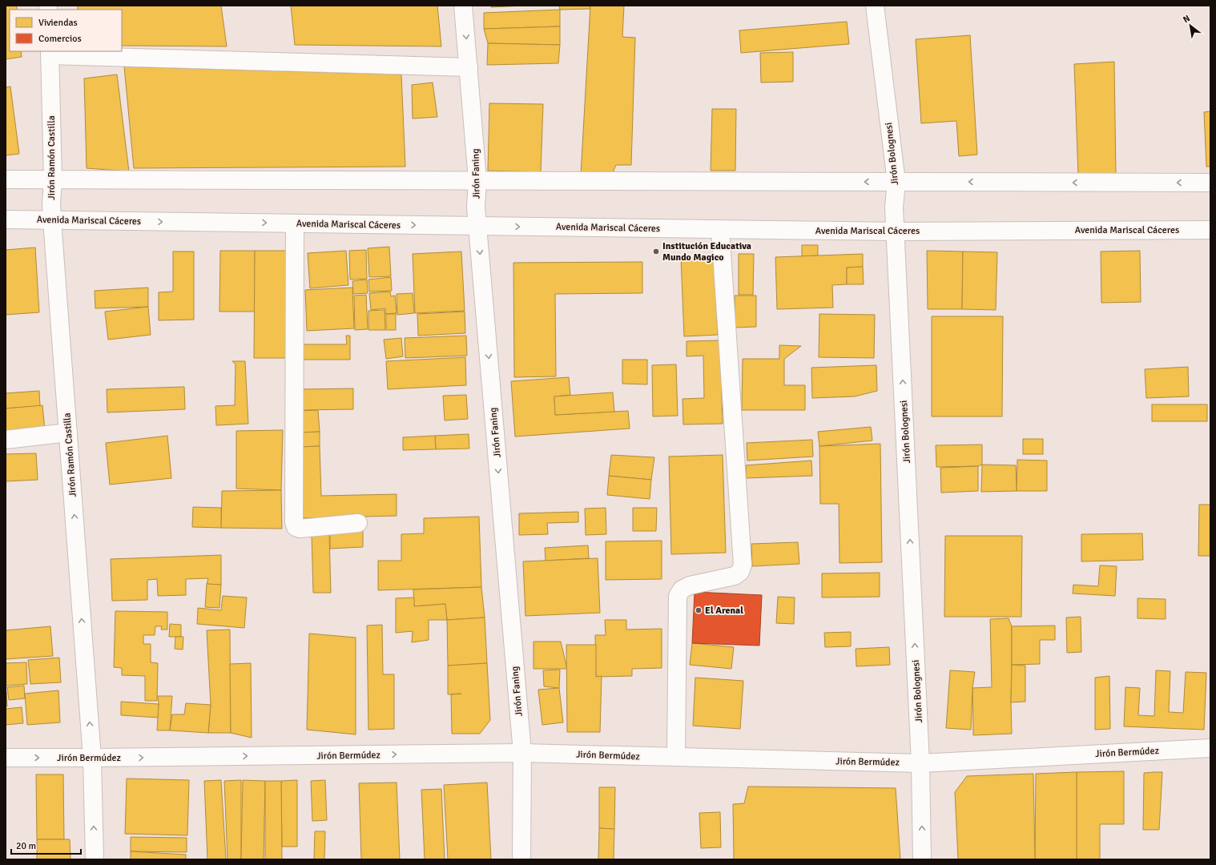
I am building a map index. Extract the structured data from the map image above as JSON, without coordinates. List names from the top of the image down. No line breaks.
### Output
{"streets":{"street":["Jirón Bolognesi","Jirón Ramón Castilla","Jirón Faning","Avenida Mariscal Cáceres","Jirón Bermúdez"]},"crossings":[["Jirón Bolognesi","Avenida Mariscal Cáceres"],["Jirón Bolognesi","Jirón Bermúdez"],["Jirón Ramón Castilla","Avenida Mariscal Cáceres"],["Jirón Ramón Castilla","Jirón Bermúdez"],["Jirón Faning","Avenida Mariscal Cáceres"],["Jirón Faning","Jirón Bermúdez"]],"one_way":["Jirón Bolognesi","Jirón Ramón Castilla","Jirón Faning","Jirón Bermúdez"],"places":["Institución Educativa Mundo Magico","El Arenal"],"legend":["Viviendas","Comercios"],"scale_bar":"20 m","north":"top left"}
